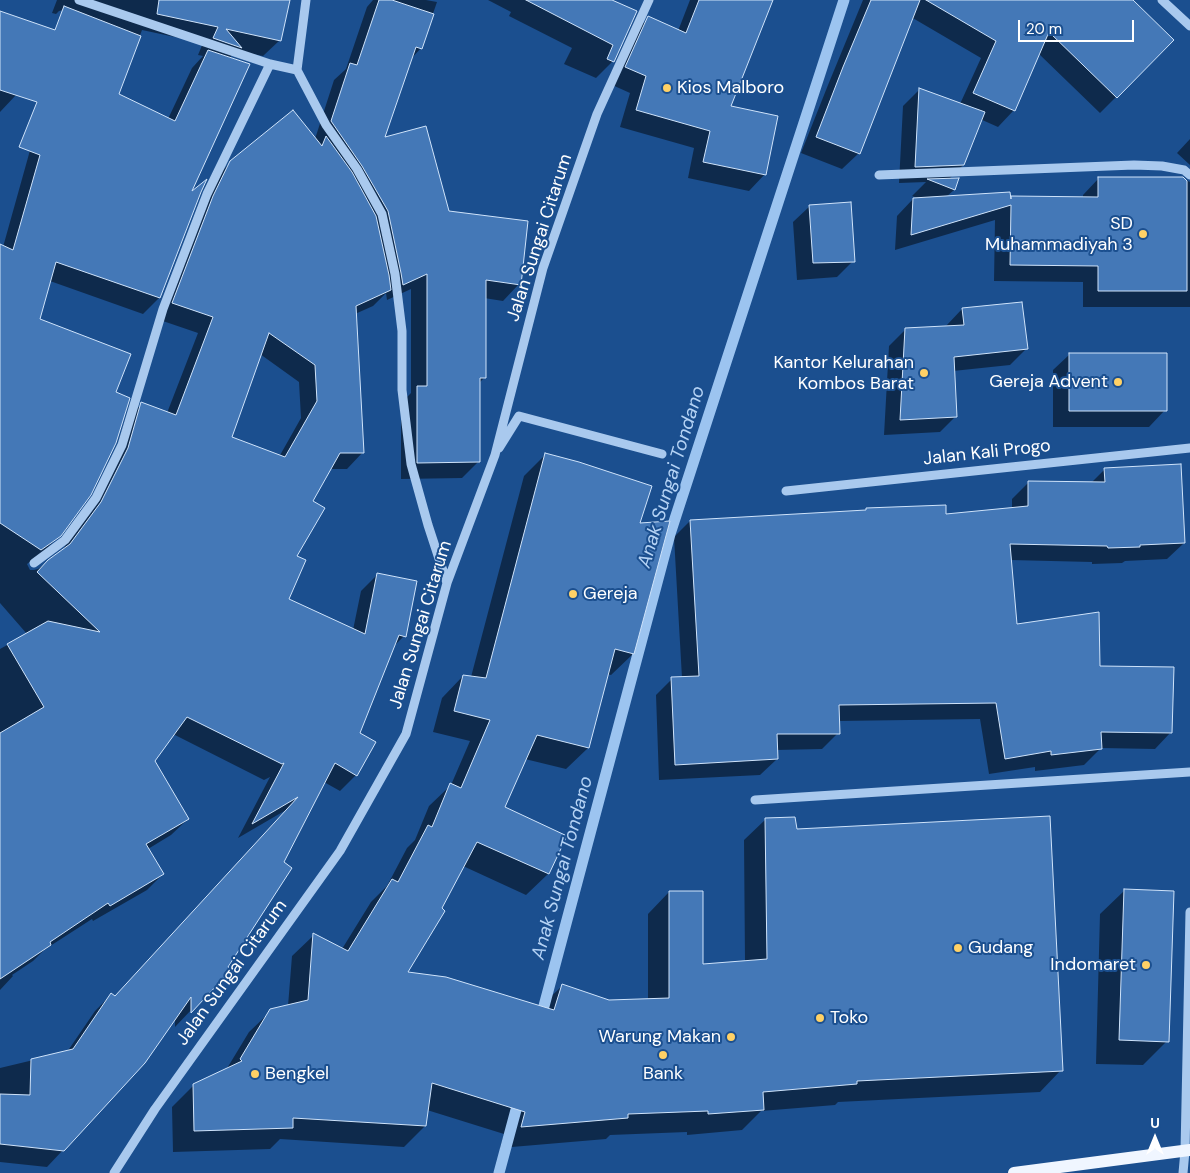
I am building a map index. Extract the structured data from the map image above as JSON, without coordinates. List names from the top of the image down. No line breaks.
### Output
{"streets":{"street":["Jalan Sungai Citarum","Jalan Kali Progo"]},"water":["Anak Sungai Tondano"],"places":["Kios Malboro","SD Muhammadiyah 3","Kantor Kelurahan Kombos Barat","Gereja Advent","Gereja","Gudang","Indomaret","Toko","Warung Makan","Bank","Bengkel"],"scale_bar":"20 m","north":"top"}
